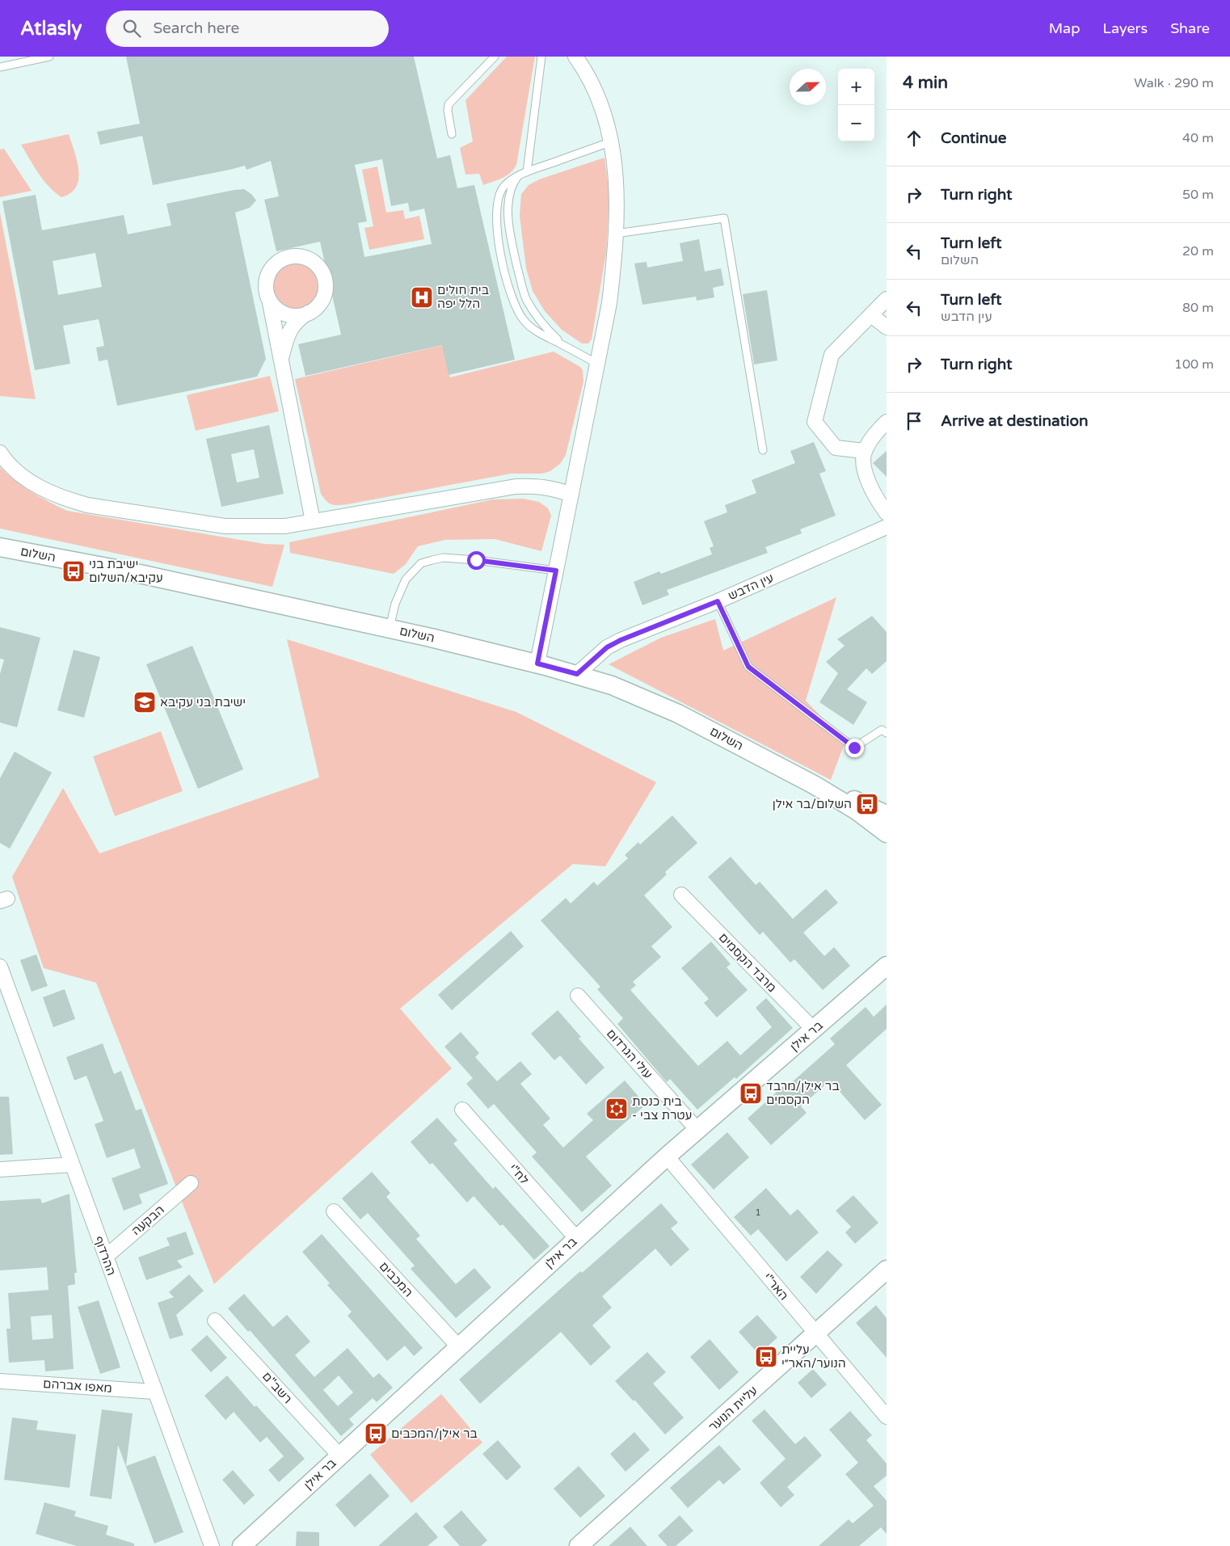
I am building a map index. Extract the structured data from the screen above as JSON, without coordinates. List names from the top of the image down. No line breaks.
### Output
{"streets":{"street":["השלום","עין הדבש","מרבד הקסמים","בר אילן","עולי הגרדום","לח\"י","הבקעה","ההרדוף","המכבים","האר\"י","מאפו אברהם","רשב\"ם","עליית הנוער"]},"crossings":[["השלום","עין הדבש"],["מרבד הקסמים","בר אילן"],["בר אילן","עולי הגרדום"],["בר אילן","לח\"י"],["בר אילן","המכבים"],["בר אילן","האר\"י"],["בר אילן","רשב\"ם"],["הבקעה","ההרדוף"],["ההרדוף","מאפו אברהם"],["האר\"י","עליית הנוער"]],"places":{"hospital":["בית חולים הלל יפה"],"bus stop":["ישיבת בני עקיבא/השלום","השלום/בר אילן","בר אילן/מרבד הקסמים","עליית הנוער/האר״י","בר אילן/המכבים"],"school or university":["ישיבת בני עקיבא"],"synagogue":["בית כנסת - עטרת צבי"]},"house_numbers":["1"],"north":"right","page":{"header":"Atlasly","search":"Search here","nav":["Map","Layers","Share"],"heading":["4 min","Walk · 290 m"],"map_buttons":["+","−"],"list":[["Continue","40 m"],["Turn right","50 m"],["Turn left","השלום","20 m"],["Turn left","עין הדבש","80 m"],["Turn right","100 m"],"Arrive at destination"]}}
